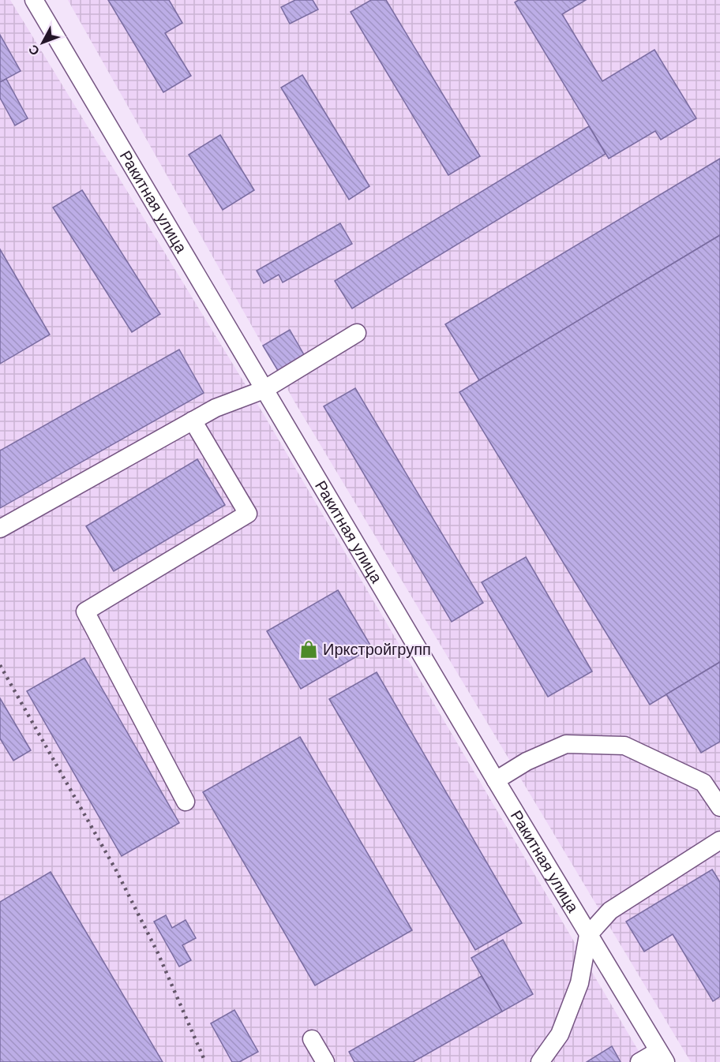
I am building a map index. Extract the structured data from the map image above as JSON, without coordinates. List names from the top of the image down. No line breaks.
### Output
{"streets":{"street":["Ракитная улица"]},"places":{"shop":["Иркстройгрупп"]},"north":"bottom left"}
